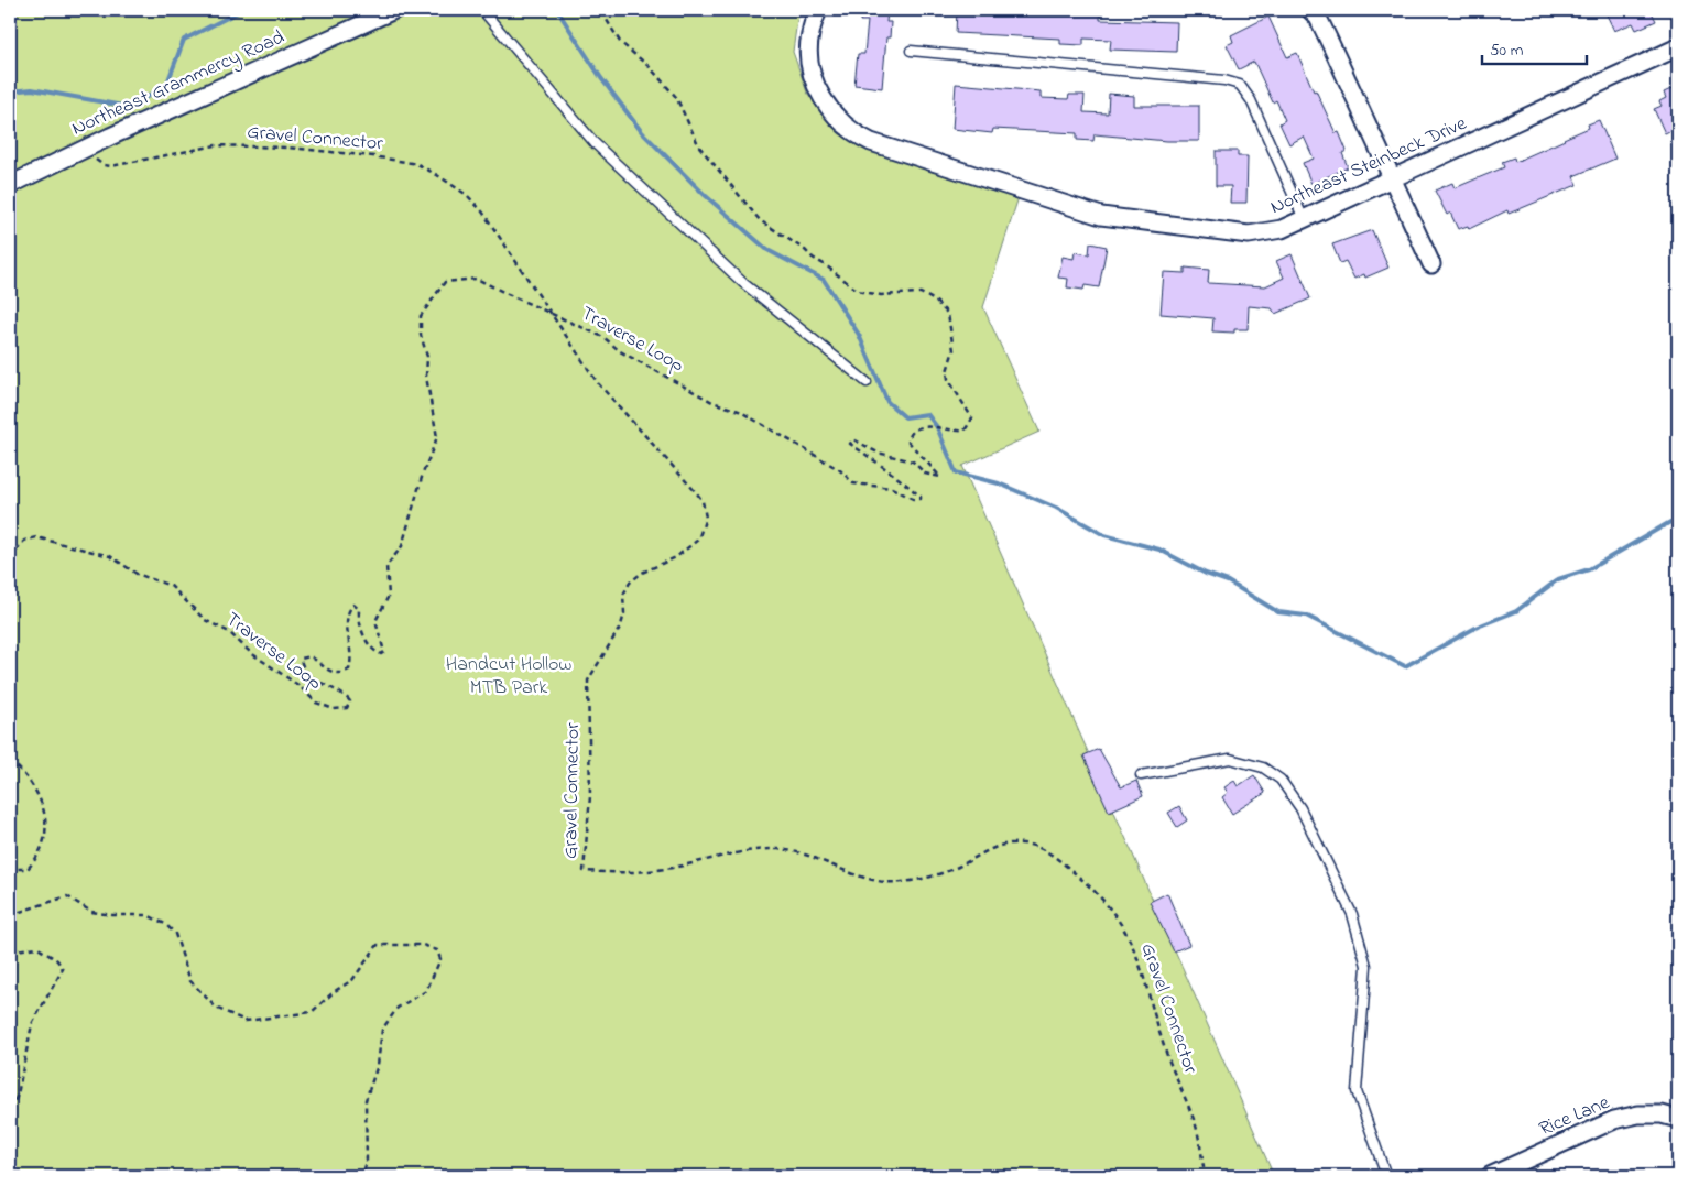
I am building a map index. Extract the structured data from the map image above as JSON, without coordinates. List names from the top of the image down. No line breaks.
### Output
{"streets":{"street":["Northeast Grammercy Road","Northeast Steinbeck Drive","Rice Lane"],"path":["Gravel Connector","Traverse Loop"]},"crossings":[["Northeast Grammercy Road","Gravel Connector"],["Gravel Connector","Traverse Loop"]],"parks":["Handcut Hollow MTB Park"],"scale_bar":"50 m"}
